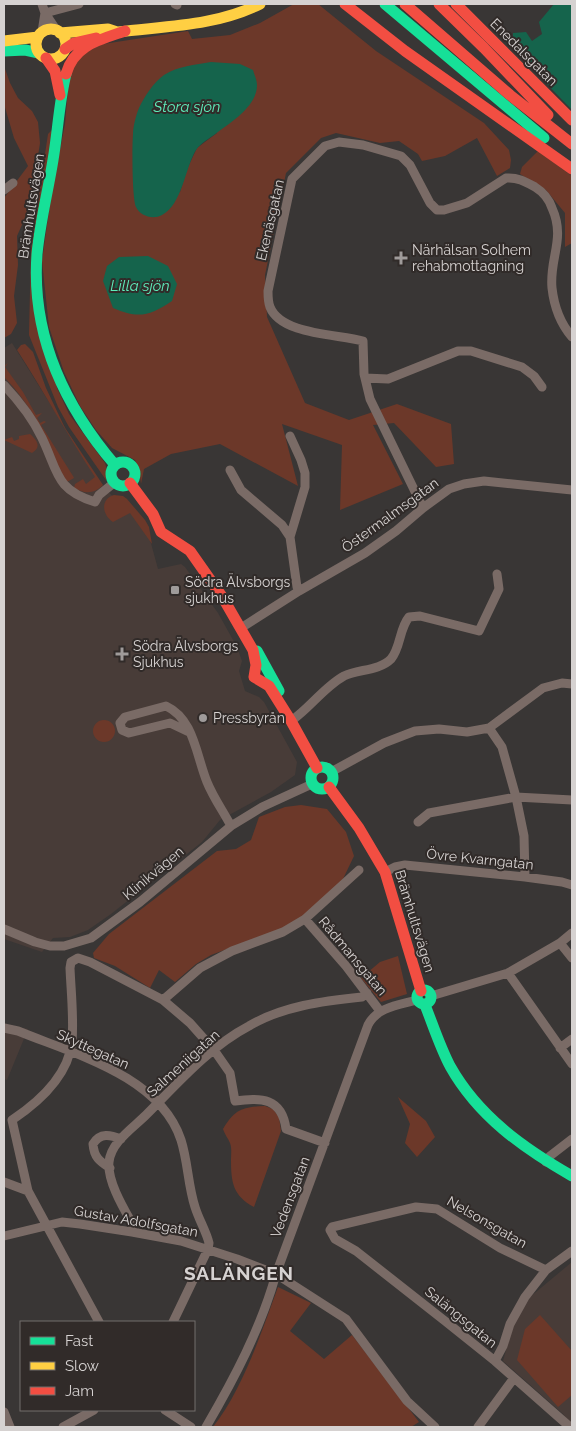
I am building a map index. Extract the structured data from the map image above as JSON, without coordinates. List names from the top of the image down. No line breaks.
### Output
{"streets":{"main road":["Enedalsgatan","Brämhultsvägen"],"street":["Ekenäsgatan","Östermalmsgatan","Övre Kvarngatan","Klinikvägen","Rådmansgatan","Skyttegatan","Salmeniigatan","Vedensgatan","Gustav Adolfsgatan","Nelsonsgatan","Salängsgatan"]},"crossings":[["Brämhultsvägen","Övre Kvarngatan"],["Brämhultsvägen","Klinikvägen"],["Ekenäsgatan","Östermalmsgatan"],["Rådmansgatan","Salmeniigatan"],["Rådmansgatan","Vedensgatan"],["Skyttegatan","Salmeniigatan"],["Skyttegatan","Gustav Adolfsgatan"],["Vedensgatan","Gustav Adolfsgatan"],["Nelsonsgatan","Salängsgatan"]],"districts":["SALÄNGEN"],"water":["Stora sjön","Lilla sjön"],"places":{"health":["Närhälsan Solhem rehabmottagning","Södra Älvsborgs Sjukhus"],"transit":["Södra Älvsborgs sjukhus"],"other":["Pressbyrån"]},"legend":["Fast","Slow","Jam"]}
